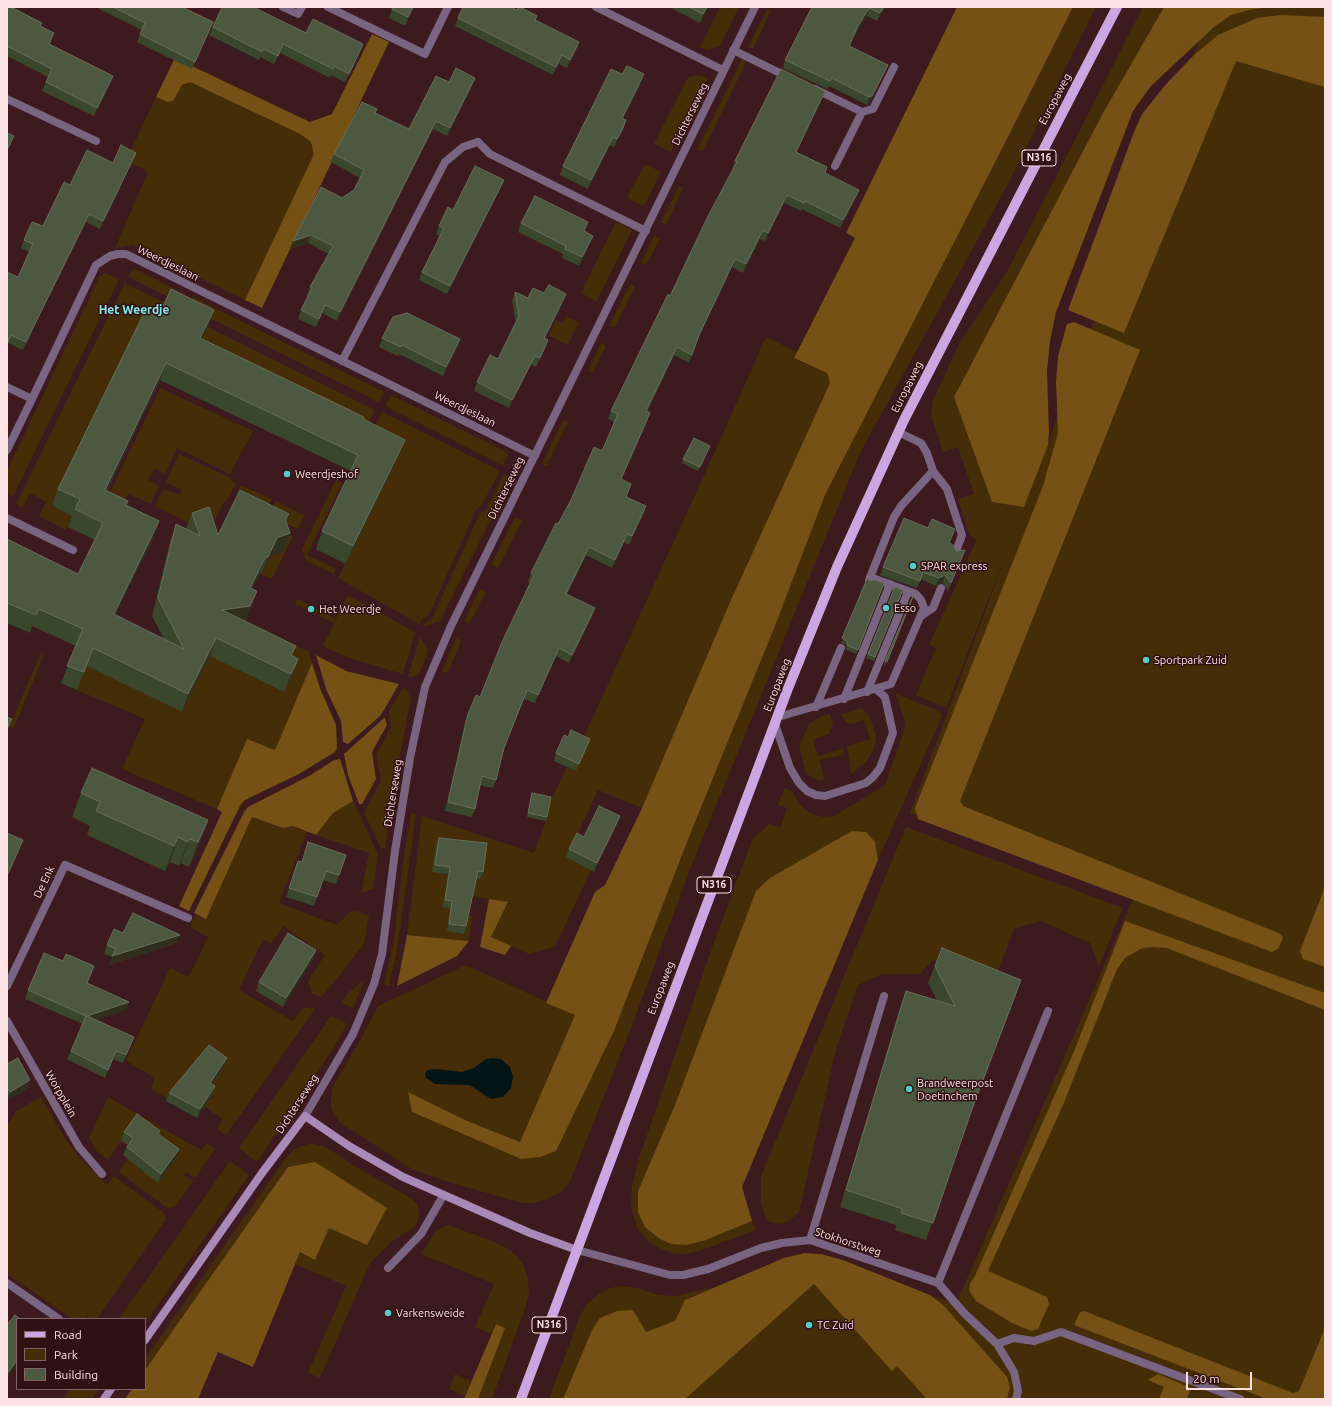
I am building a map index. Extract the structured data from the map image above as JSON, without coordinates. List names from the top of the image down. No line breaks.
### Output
{"streets":{"main road":["Europaweg","N316"],"street":["Dichterseweg","Weerdjeslaan","De Enk","Worpplein","Stokhorstweg"]},"crossings":[["Europaweg","Stokhorstweg"],["Dichterseweg","Weerdjeslaan"]],"districts":["Het Weerdje"],"places":["Weerdjeshof","SPAR express","Esso","Het Weerdje","Sportpark Zuid","Brandweerpost Doetinchem","Varkensweide","TC Zuid"],"legend":["Road","Park","Building"],"scale_bar":"20 m"}
